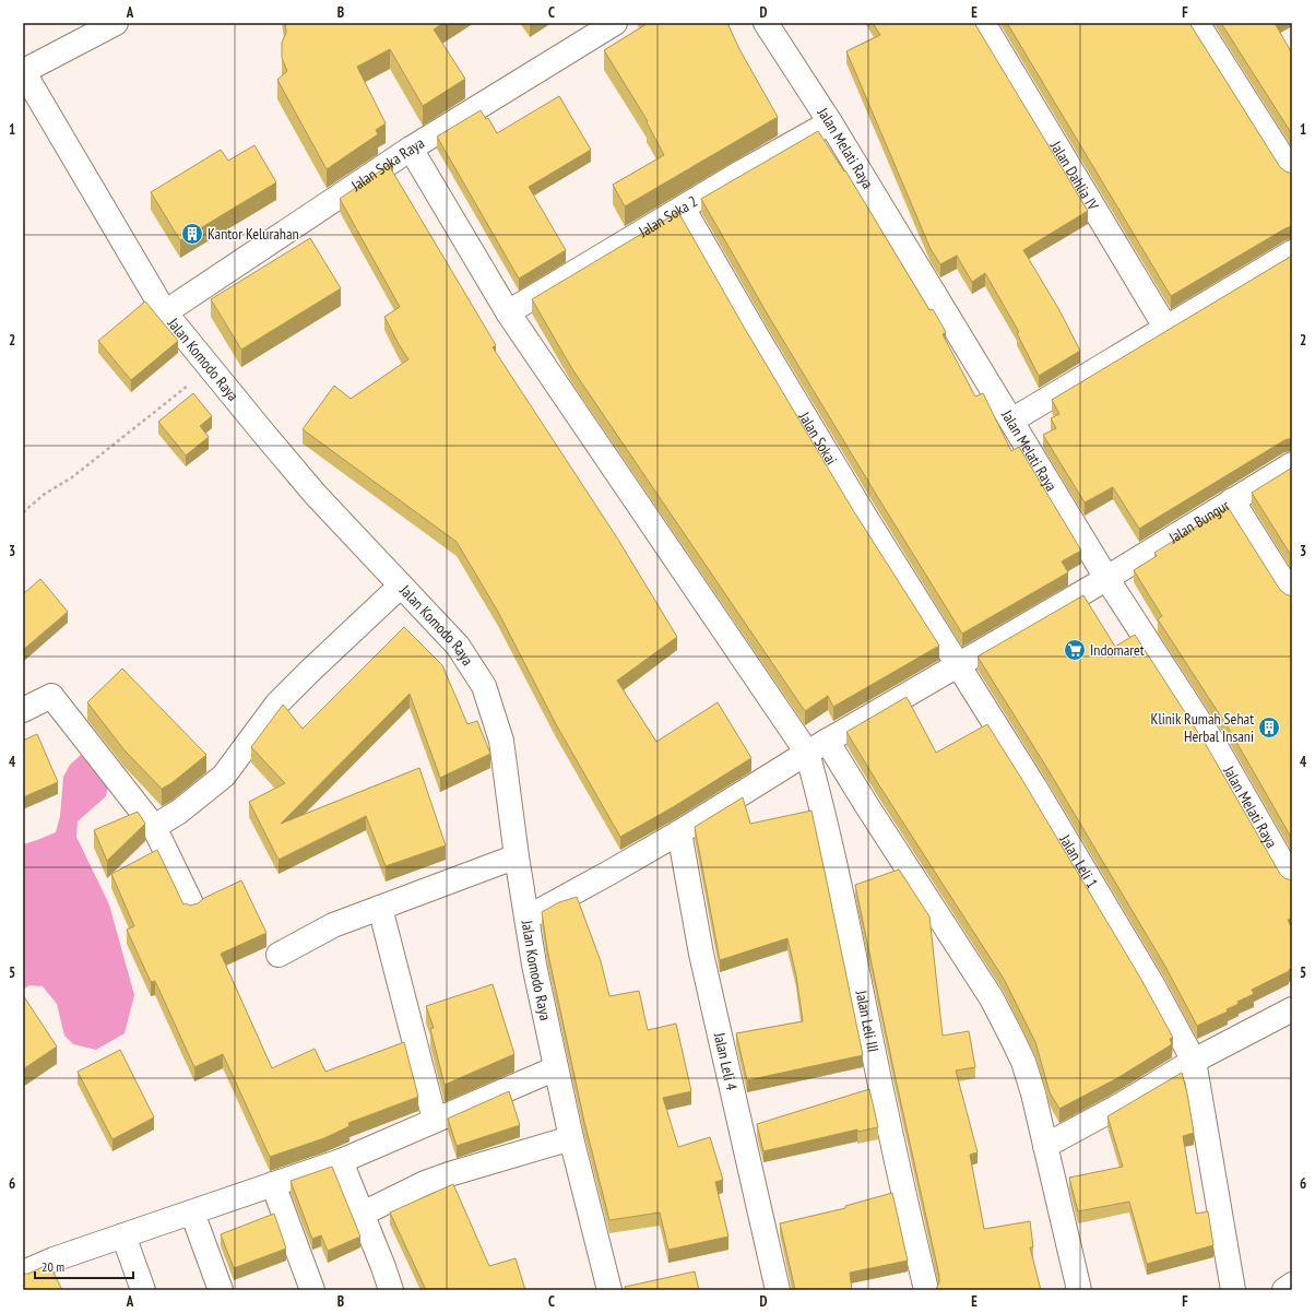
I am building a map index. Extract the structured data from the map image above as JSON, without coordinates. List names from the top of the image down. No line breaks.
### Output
{"streets":{"main road":["Jalan Melati Raya","Jalan Soka Raya","Jalan Dahlia IV","Jalan Soka 2","Jalan Komodo Raya","Jalan Sokai","Jalan Bungur","Jalan Leli 1","Jalan Leli III","Jalan Leli 4"]},"crossings":[["Jalan Melati Raya","Jalan Soka 2"],["Jalan Melati Raya","Jalan Bungur"],["Jalan Soka Raya","Jalan Komodo Raya"],["Jalan Soka 2","Jalan Sokai"],["Jalan Komodo Raya","Jalan Bungur"],["Jalan Sokai","Jalan Bungur"],["Jalan Sokai","Jalan Leli 1"],["Jalan Bungur","Jalan Leli 1"],["Jalan Bungur","Jalan Leli III"],["Jalan Bungur","Jalan Leli 4"]],"places":{"building":["Kantor Kelurahan","Klinik Rumah Sehat Herbal Insani"],"supermarket":["Indomaret"]},"scale_bar":"20 m","grid":{"columns":["A","B","C","D","E","F"],"rows":["1","2","3","4","5","6"]}}
